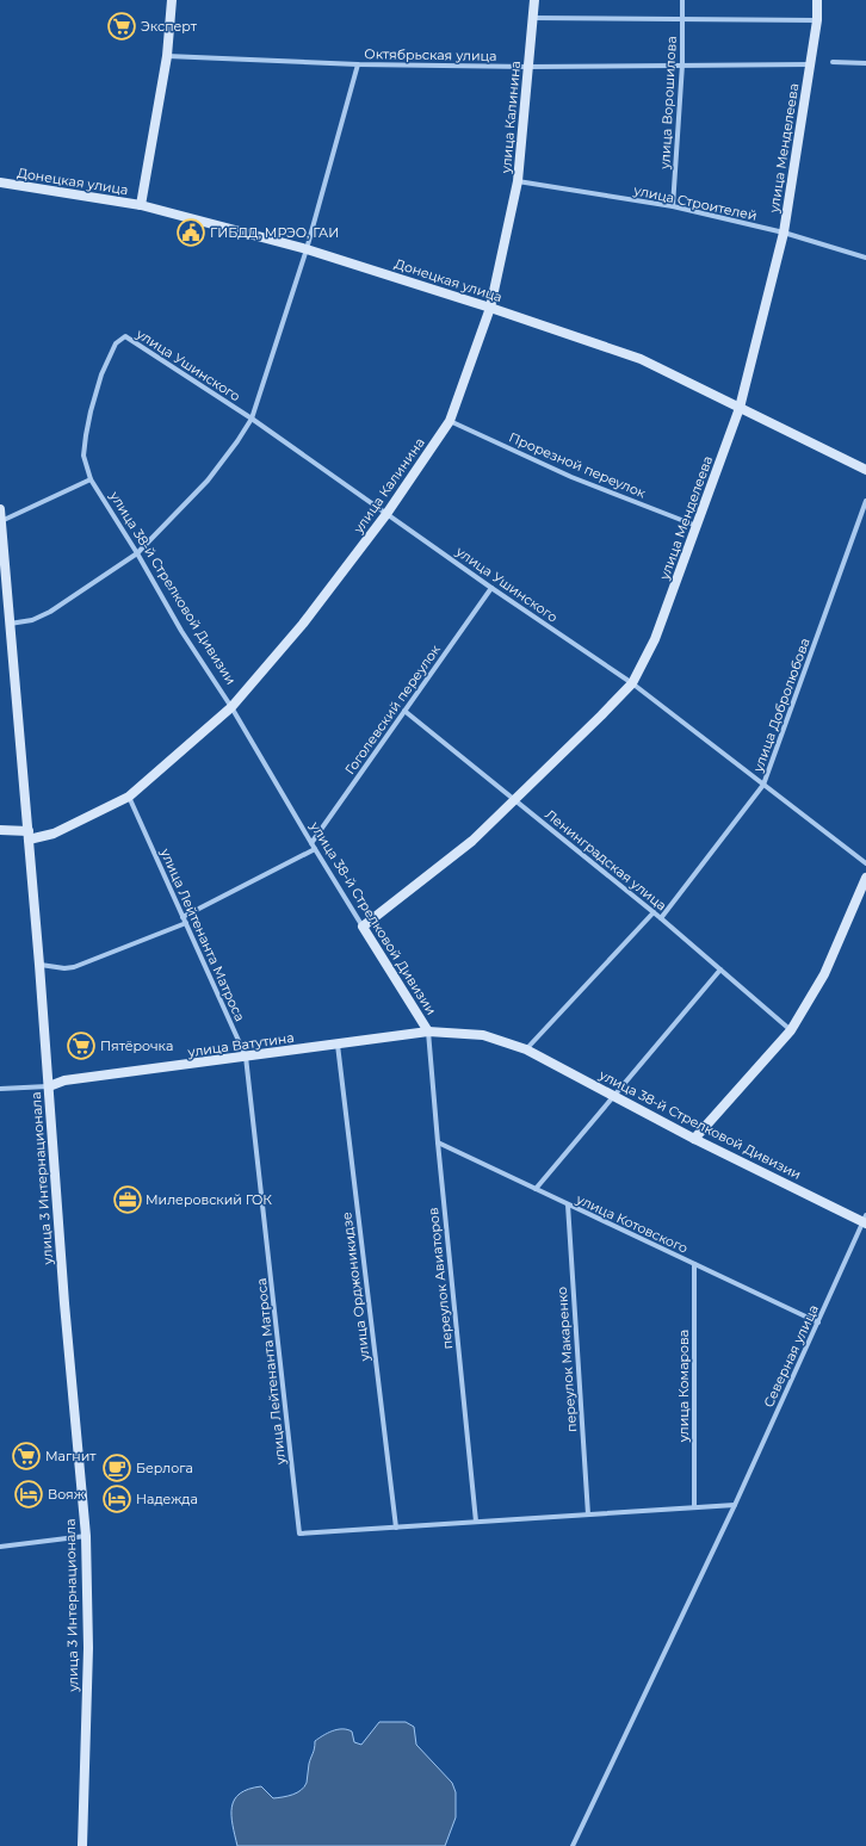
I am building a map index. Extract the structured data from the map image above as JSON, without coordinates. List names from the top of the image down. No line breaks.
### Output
{"streets":{"street":["Октябрьская улица","улица Ворошилова","улица Калинина","улица Менделеева","Донецкая улица","улица Строителей","улица Ушинского","Прорезной переулок","улица 38-й Стрелковой Дивизии","улица Добролюбова","Гоголевский переулок","Ленинградская улица","улица Лейтенанта Матроса","улица Ватутина","улица 3 Интернационала","улица Котовского","переулок Авиаторов","улица Орджоникидзе","Северная улица","переулок Макаренко","улица Комарова"]},"crossings":[["Октябрьская улица","улица Ворошилова"],["Октябрьская улица","улица Калинина"],["Октябрьская улица","улица Менделеева"],["улица Ворошилова","улица Строителей"],["улица Калинина","Донецкая улица"],["улица Калинина","улица Строителей"],["улица Калинина","улица Ушинского"],["улица Калинина","Прорезной переулок"],["улица Калинина","улица 38-й Стрелковой Дивизии"],["улица Калинина","улица Лейтенанта Матроса"],["улица Калинина","улица 3 Интернационала"],["улица Менделеева","Донецкая улица"],["улица Менделеева","улица Строителей"],["улица Менделеева","улица Ушинского"],["улица Менделеева","Прорезной переулок"],["улица Менделеева","улица 38-й Стрелковой Дивизии"],["улица Менделеева","Ленинградская улица"],["улица Ушинского","улица 38-й Стрелковой Дивизии"],["улица Ушинского","улица Добролюбова"],["улица Ушинского","Гоголевский переулок"],["улица 38-й Стрелковой Дивизии","Гоголевский переулок"],["улица 38-й Стрелковой Дивизии","улица Ватутина"],["улица 38-й Стрелковой Дивизии","переулок Авиаторов"],["улица 38-й Стрелковой Дивизии","Северная улица"],["улица Добролюбова","Ленинградская улица"],["Гоголевский переулок","Ленинградская улица"],["Гоголевский переулок","улица Лейтенанта Матроса"],["улица Лейтенанта Матроса","улица Ватутина"],["улица Лейтенанта Матроса","переулок Авиаторов"],["улица Лейтенанта Матроса","улица Орджоникидзе"],["улица Лейтенанта Матроса","Северная улица"],["улица Лейтенанта Матроса","переулок Макаренко"],["улица Лейтенанта Матроса","улица Комарова"],["улица Ватутина","улица 3 Интернационала"],["улица Ватутина","переулок Авиаторов"],["улица Ватутина","улица Орджоникидзе"],["улица Котовского","переулок Авиаторов"],["улица Котовского","Северная улица"],["улица Котовского","переулок Макаренко"],["улица Котовского","улица Комарова"]],"places":{"supermarket":["Эксперт","Пятёрочка","Магнит"],"public building":["ГИБДД, МРЭО, ГАИ"],"office":["Милеровский ГОК"],"cafe":["Берлога"],"hotel":["Вояж","Надежда"]}}
